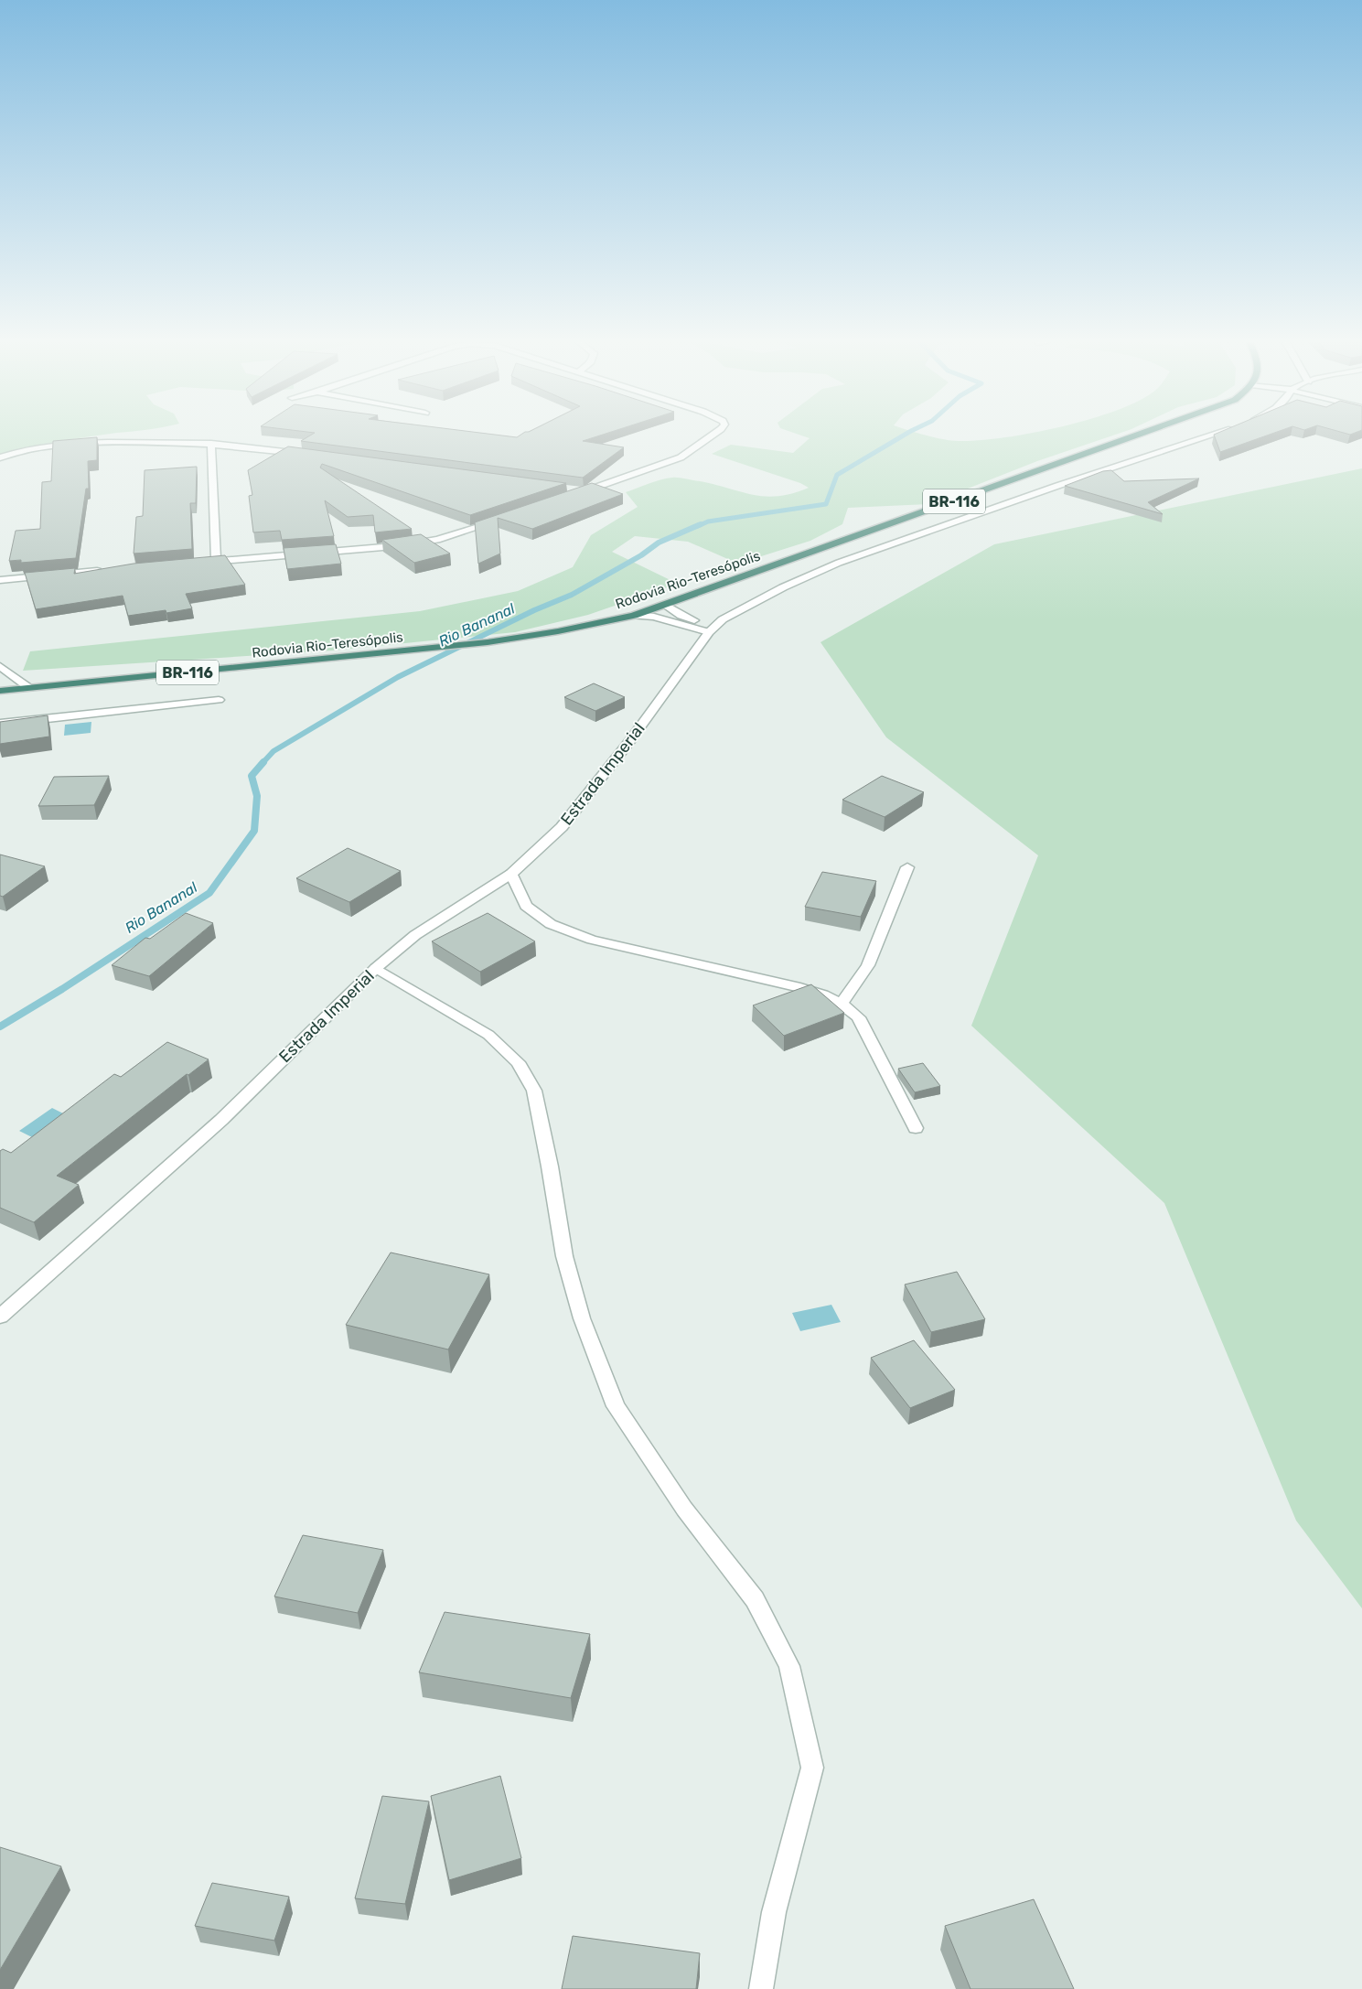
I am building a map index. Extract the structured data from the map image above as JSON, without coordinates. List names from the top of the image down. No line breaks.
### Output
{"streets":{"highway":["BR-116","Rodovia Rio-Teresópolis"],"street":["Estrada Imperial"]},"water":["Rio Bananal"]}
